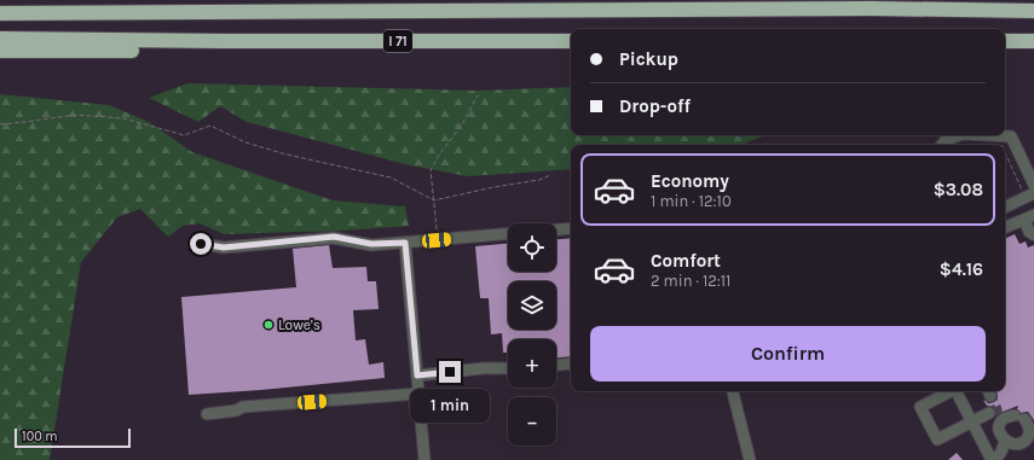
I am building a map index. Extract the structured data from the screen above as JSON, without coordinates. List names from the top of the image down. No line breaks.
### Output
{"streets":{"highway":["I 71"]},"places":["Lowe's"],"scale_bar":"100 m","page":{"banner":["Pickup","Drop-off"],"list":[{"name":"Economy","note":"1 min · 12:10","value":"$3.08"},{"name":"Comfort","note":"2 min · 12:11","value":"$4.16"}],"map_buttons":["+","−"],"buttons":"Confirm","bubble":"1 min","scale":"100 m"}}
